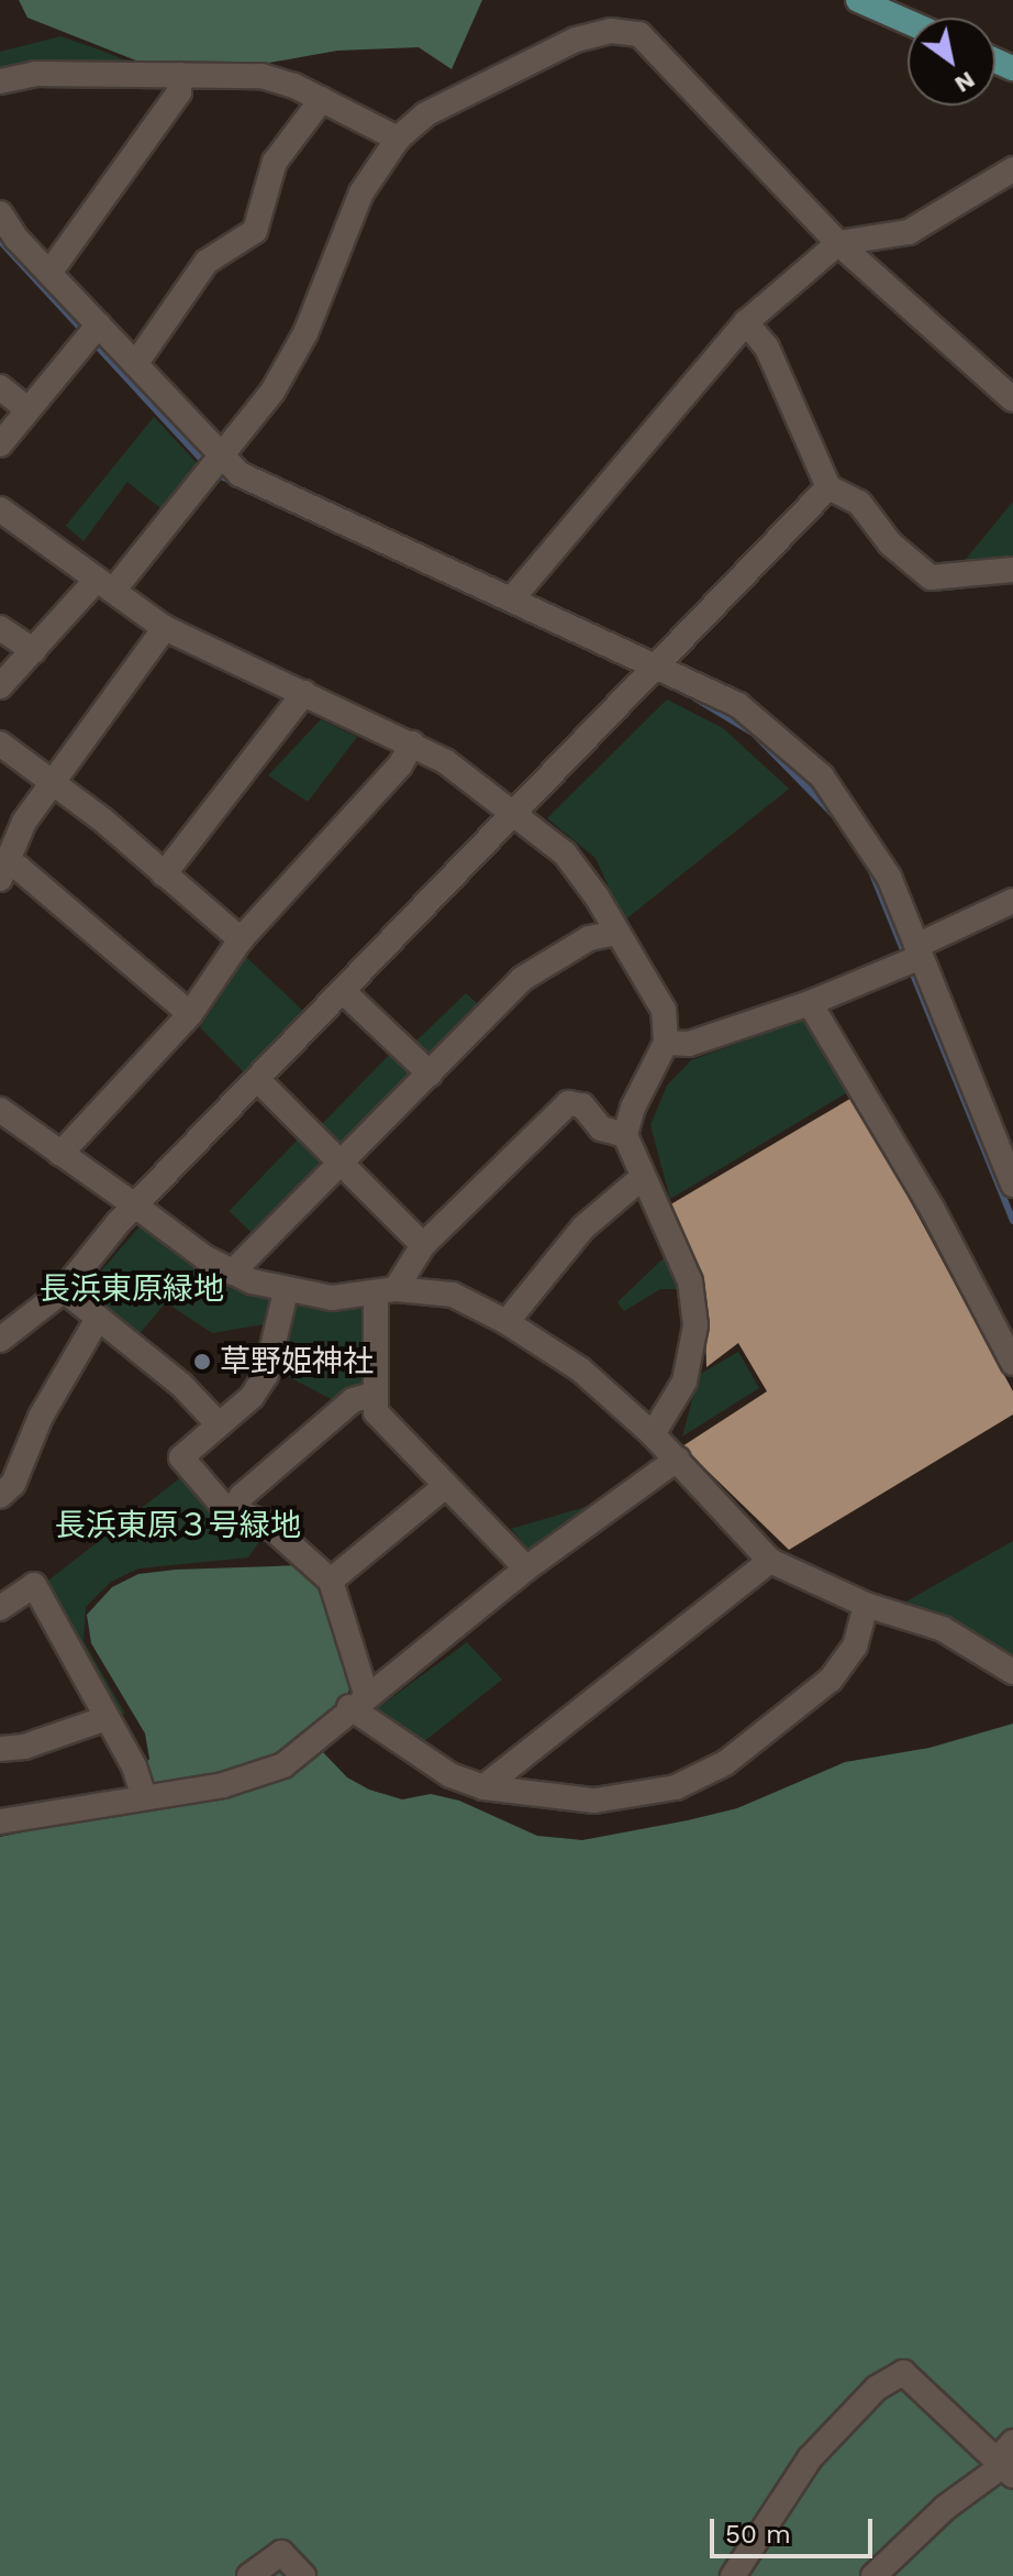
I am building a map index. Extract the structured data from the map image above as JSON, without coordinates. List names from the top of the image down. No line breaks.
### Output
{"parks":["長浜東原緑地","長浜東原３号緑地"],"places":["草野姫神社"],"scale_bar":"50 m","north":"bottom right"}
